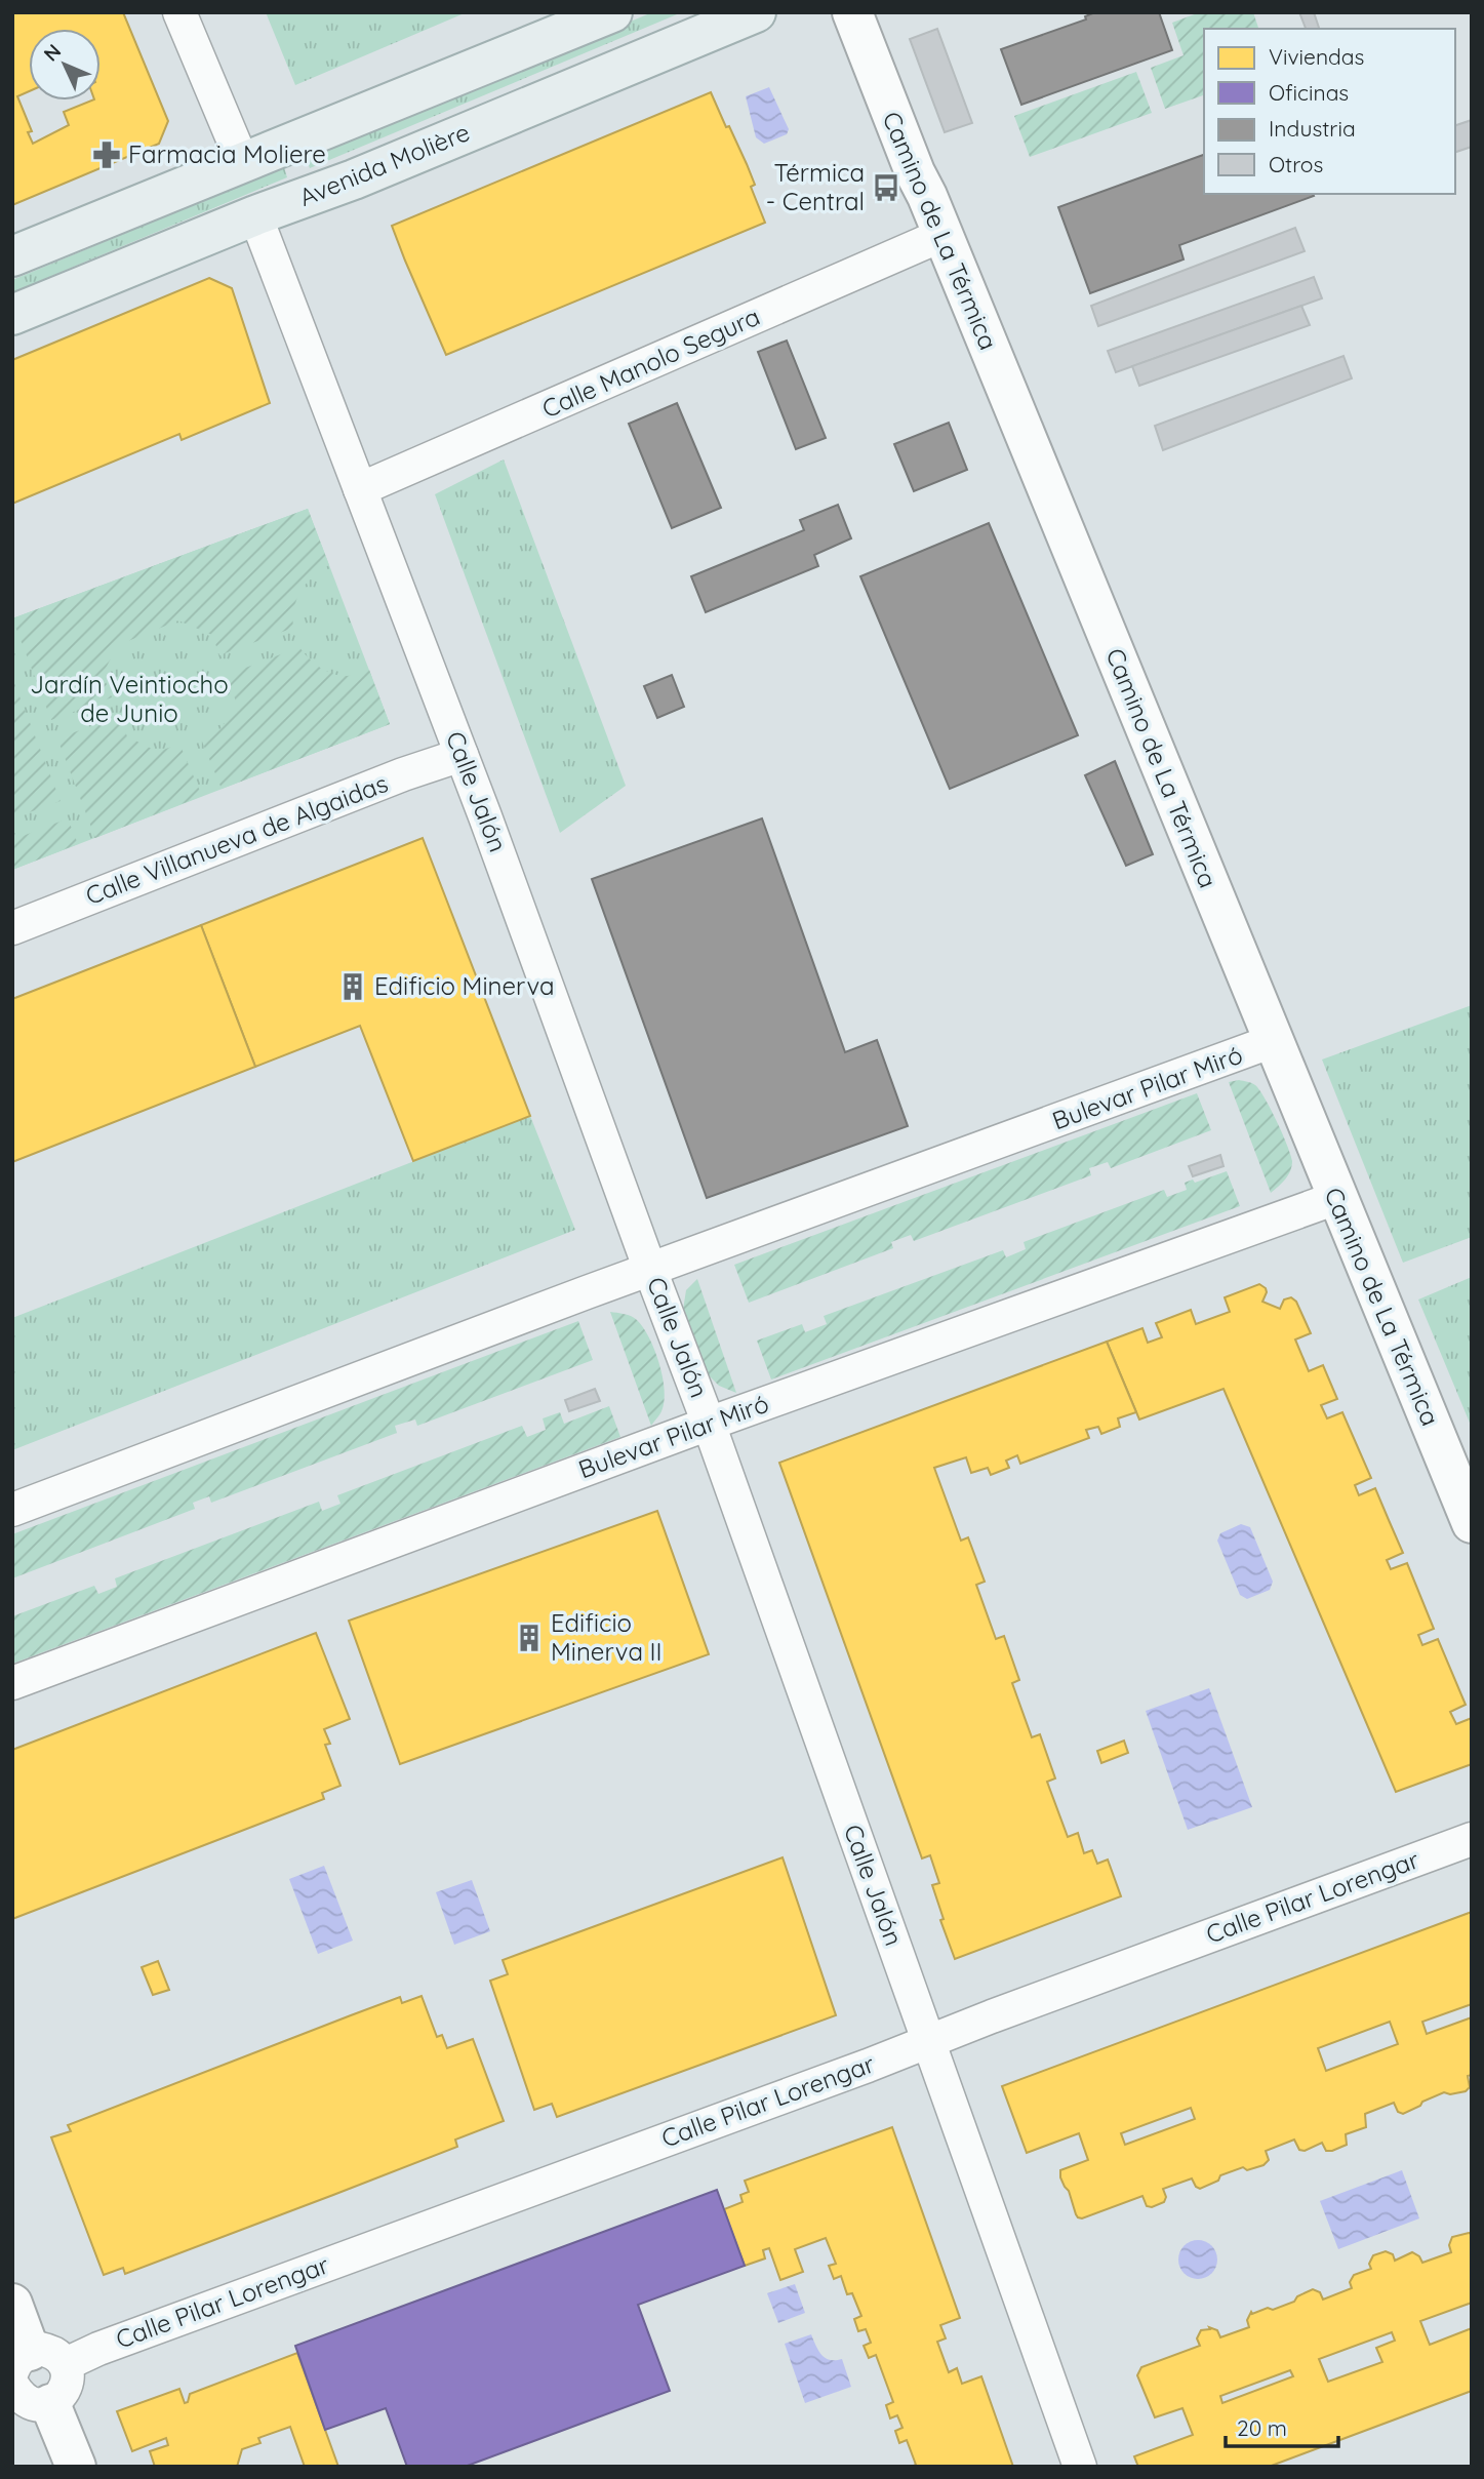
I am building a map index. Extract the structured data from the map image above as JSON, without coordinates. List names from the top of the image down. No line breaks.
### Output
{"streets":{"main road":["Avenida Molière","Camino de La Térmica"],"street":["Calle Manolo Segura","Calle Jalón","Calle Villanueva de Algaidas","Bulevar Pilar Miró","Calle Pilar Lorengar"]},"crossings":[["Avenida Molière","Calle Jalón"],["Camino de La Térmica","Calle Manolo Segura"],["Camino de La Térmica","Bulevar Pilar Miró"],["Calle Manolo Segura","Calle Jalón"],["Calle Jalón","Calle Villanueva de Algaidas"],["Calle Jalón","Bulevar Pilar Miró"],["Calle Jalón","Calle Pilar Lorengar"]],"parks":["Jardín Veintiocho de Junio"],"places":{"pharmacy":["Farmacia Moliere"],"bus stop":["Térmica - Central"],"building":["Edificio Minerva","Edificio Minerva II"]},"legend":["Viviendas","Oficinas","Industria","Otros"],"scale_bar":"20 m","north":"top left"}
